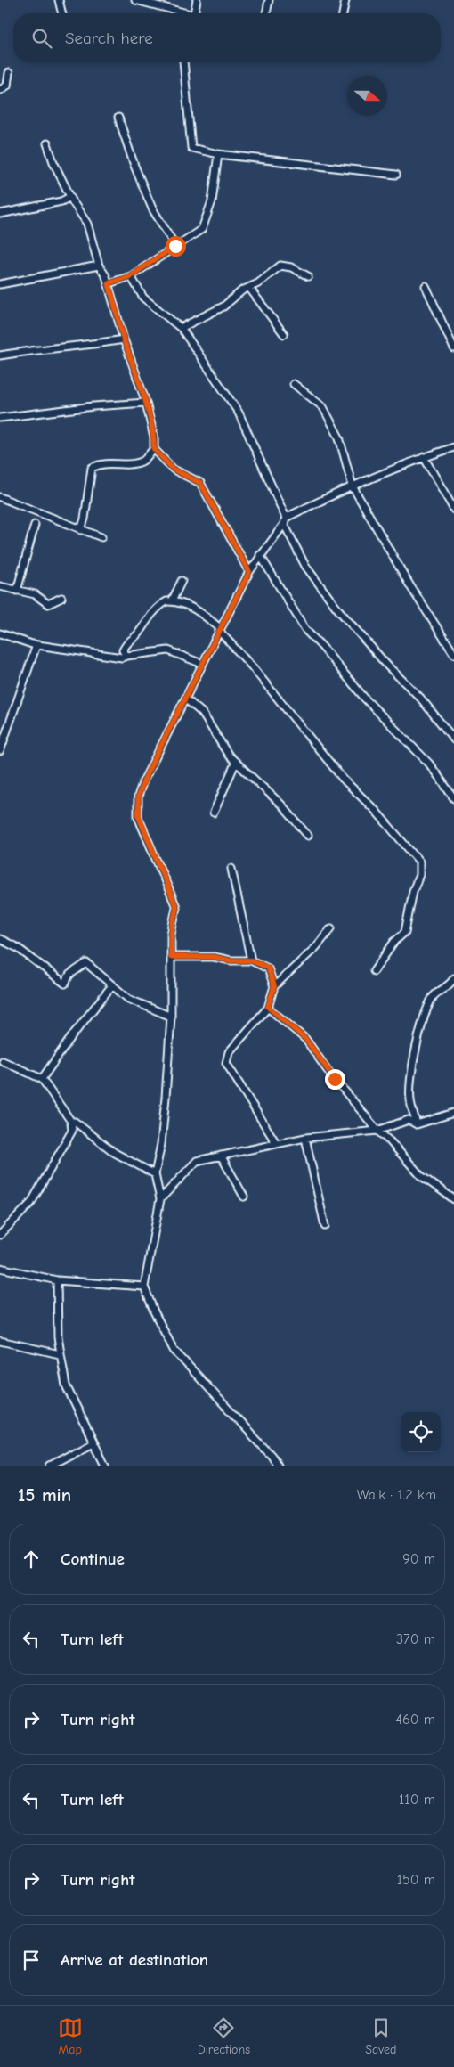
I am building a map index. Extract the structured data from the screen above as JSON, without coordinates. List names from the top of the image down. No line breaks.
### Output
{"north":"right","page":{"search":"Search here","heading":["15 min","Walk · 1.2 km"],"list":[["Continue","90 m"],["Turn left","370 m"],["Turn right","460 m"],["Turn left","110 m"],["Turn right","150 m"],"Arrive at destination"],"nav":["Map","Directions","Saved"]}}
